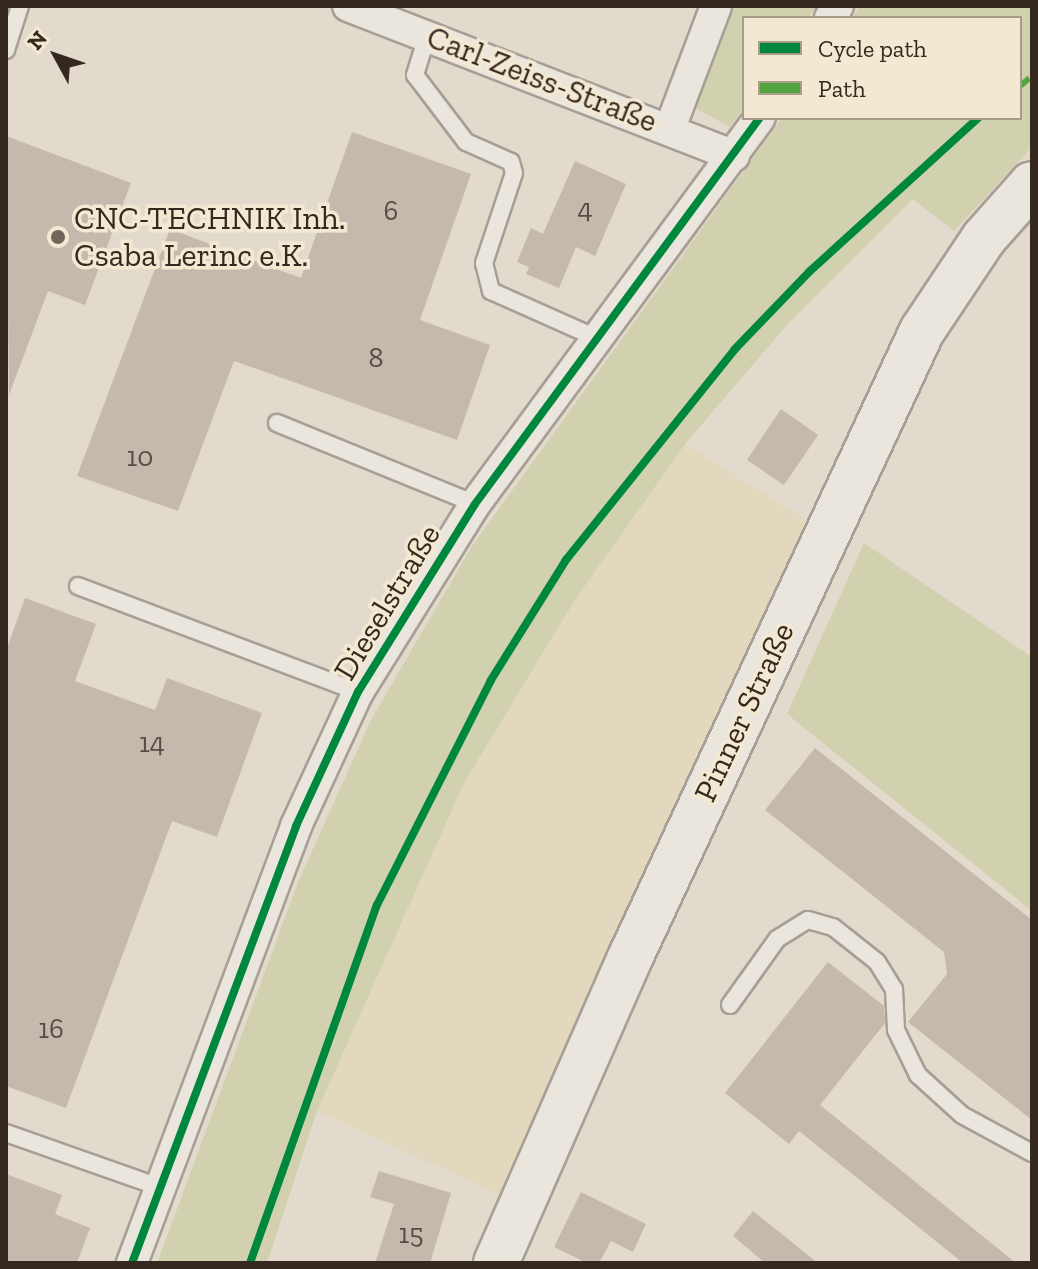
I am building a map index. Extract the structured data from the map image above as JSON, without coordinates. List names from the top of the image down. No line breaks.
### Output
{"streets":{"street":["Carl-Zeiss-Straße","Dieselstraße","Pinner Straße"]},"crossings":[["Carl-Zeiss-Straße","Dieselstraße"]],"places":["CNC-TECHNIK Inh. Csaba Lerinc e.K."],"house_numbers":["4","6","8","10","14","16","15"],"legend":["Cycle path","Path"],"north":"top left"}
